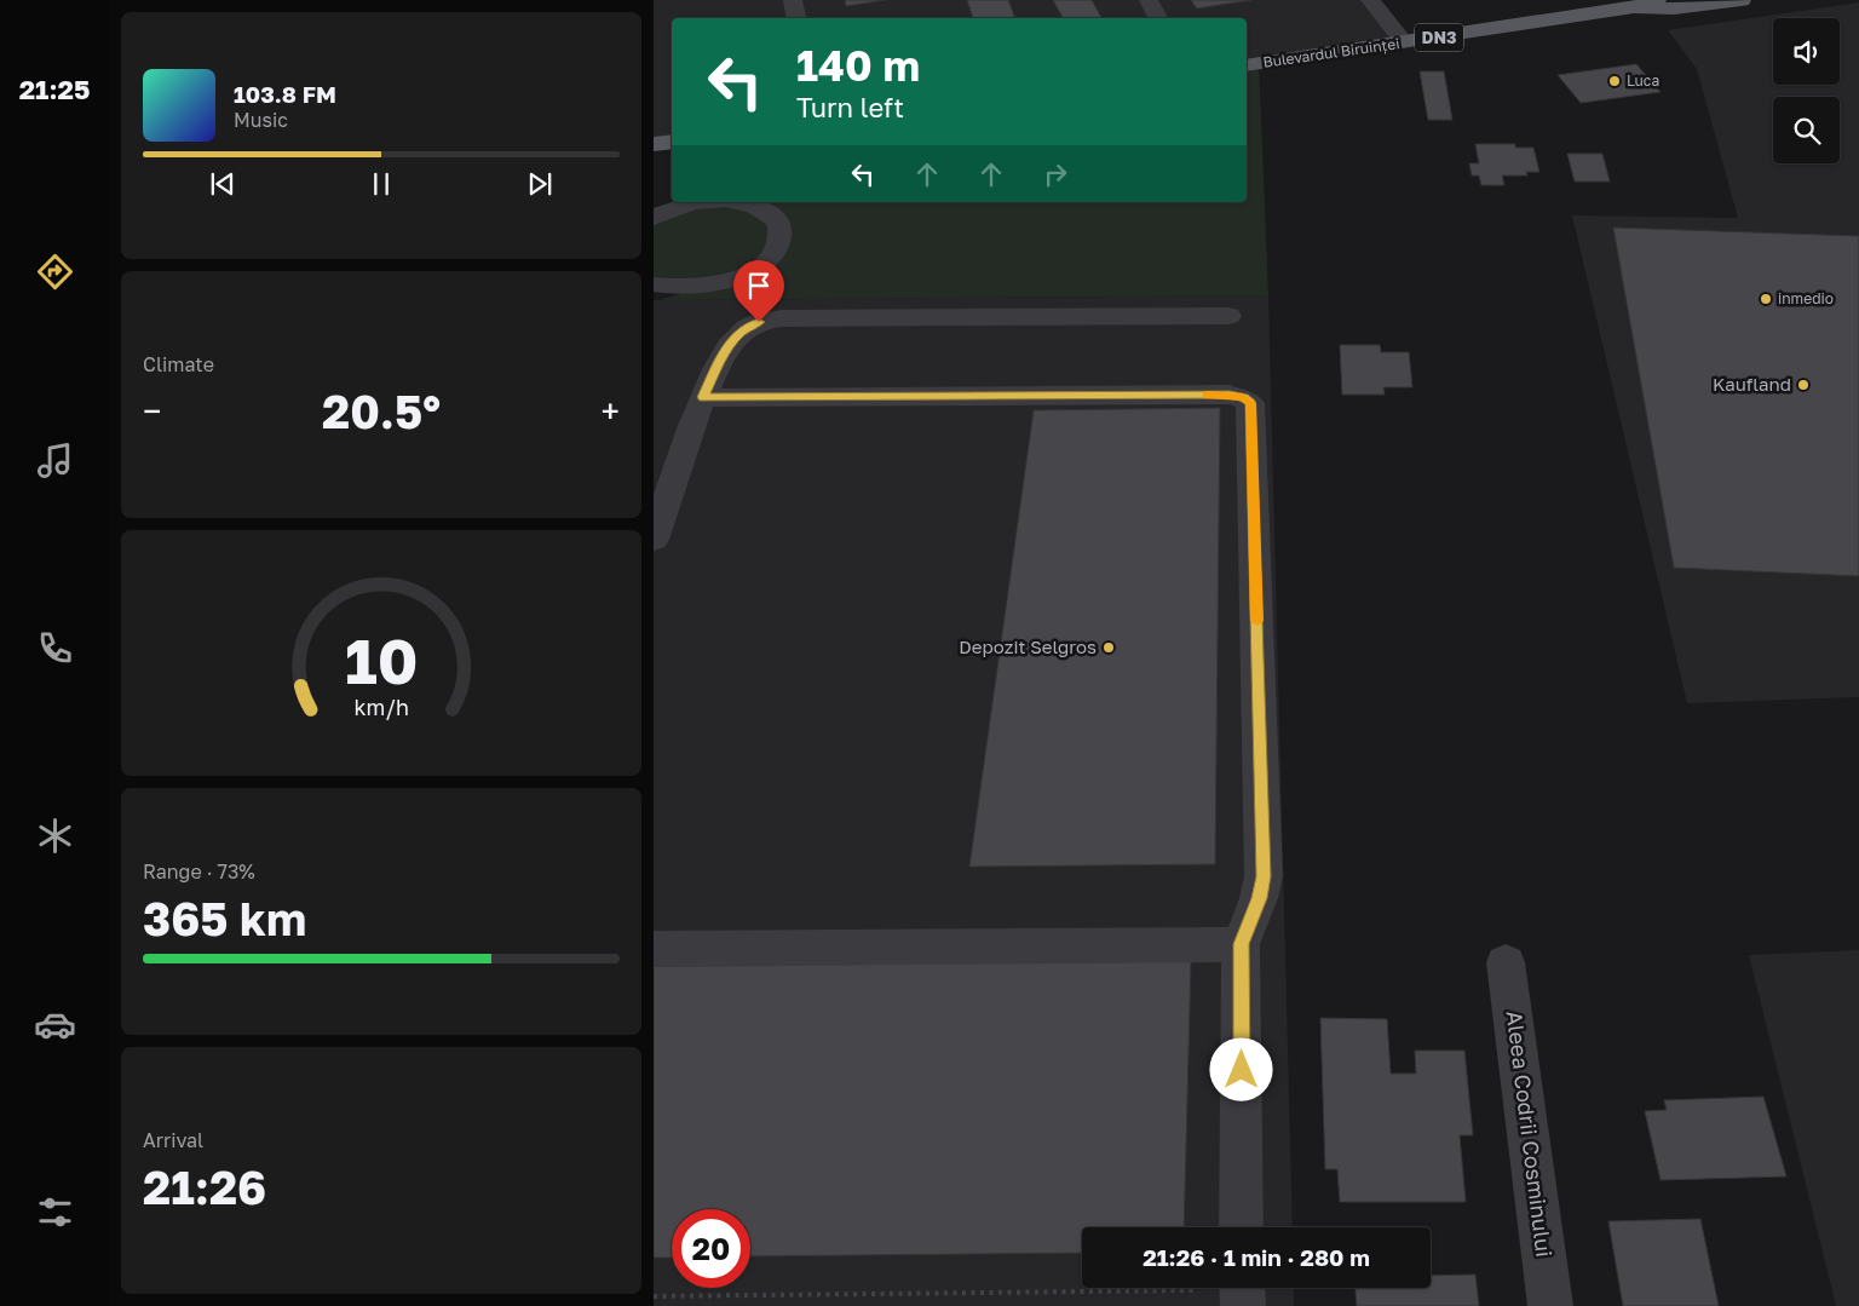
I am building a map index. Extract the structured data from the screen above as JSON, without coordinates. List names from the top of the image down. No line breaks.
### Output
{"streets":{"main road":["DN3","Bulevardul Biruinței"],"street":["Aleea Codrii Cosminului"]},"places":["Luca","inmedio","Kaufland","Depozit Selgros"],"page":{"tabs":"21:25","turn":["140 m","Turn left"],"song":["103.8 FM","Music"],"tile":["Climate",["Range · 73%","365 km"],["Arrival","21:26"]],"heat":["−","20.5°","+"],"limit":"20","trip":"21:26 · 1 min · 280 m","gauge":["10","km/h"]}}
